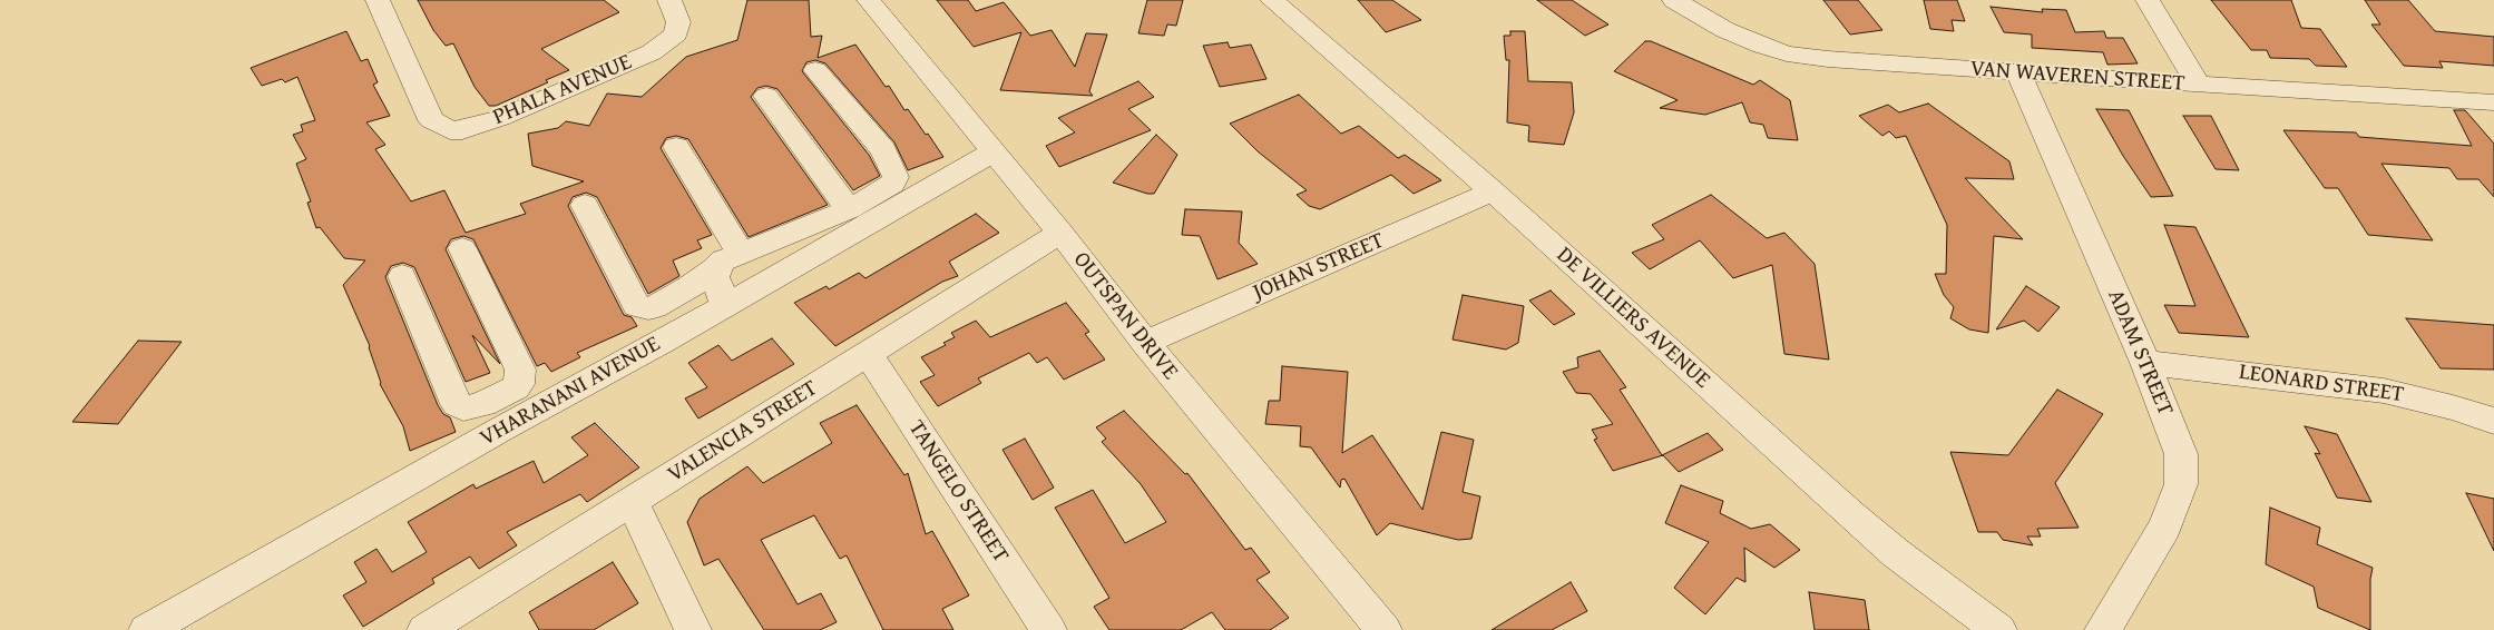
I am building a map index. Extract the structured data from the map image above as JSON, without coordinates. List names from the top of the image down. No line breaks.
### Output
{"streets":{"street":["VAN WAVEREN STREET","PHALA AVENUE","JOHAN STREET","OUTSPAN DRIVE","DE VILLIERS AVENUE","ADAM STREET","LEONARD STREET","VHARANANI AVENUE","VALENCIA STREET","TANGELO STREET"]},"crossings":[["VAN WAVEREN STREET","ADAM STREET"],["JOHAN STREET","OUTSPAN DRIVE"],["JOHAN STREET","DE VILLIERS AVENUE"],["OUTSPAN DRIVE","VHARANANI AVENUE"],["OUTSPAN DRIVE","VALENCIA STREET"],["ADAM STREET","LEONARD STREET"],["VALENCIA STREET","TANGELO STREET"]]}
